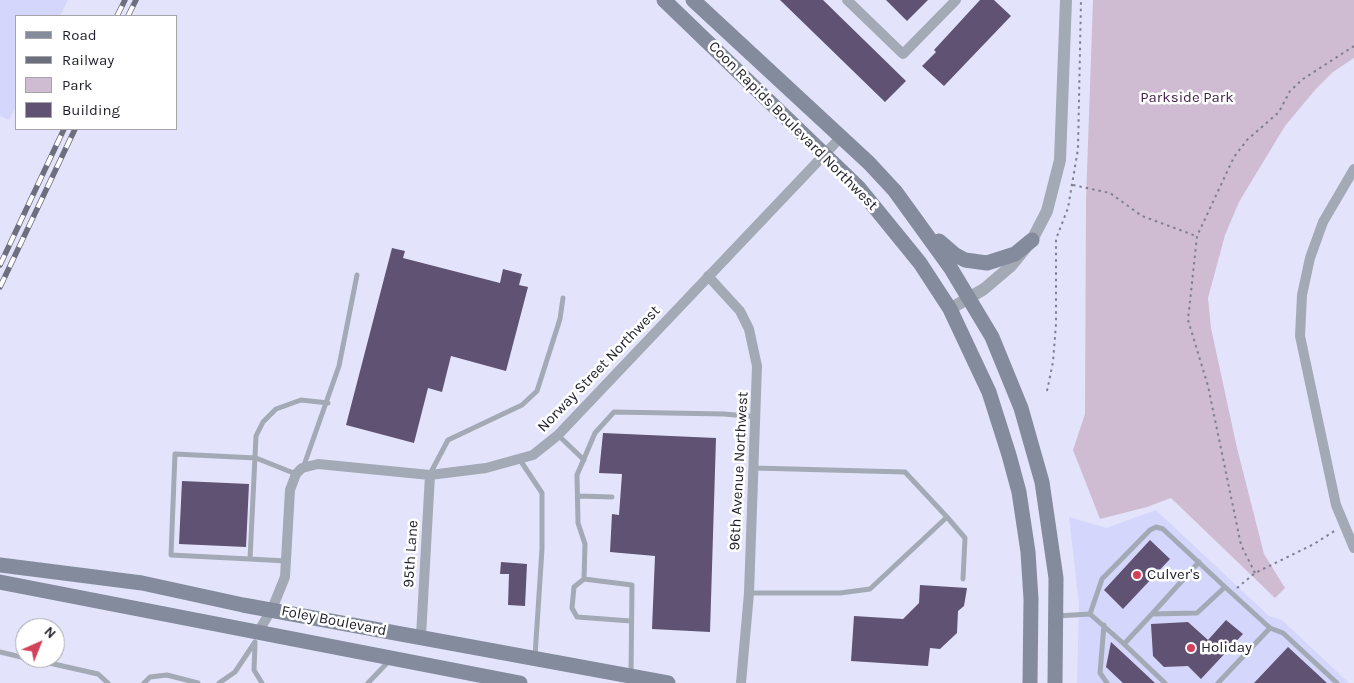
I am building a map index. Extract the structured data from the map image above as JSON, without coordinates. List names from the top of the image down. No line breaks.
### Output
{"streets":{"main road":["Coon Rapids Boulevard Northwest","Foley Boulevard"],"street":["Norway Street Northwest","96th Avenue Northwest","95th Lane"]},"crossings":[["Coon Rapids Boulevard Northwest","Norway Street Northwest"],["Norway Street Northwest","96th Avenue Northwest"],["Norway Street Northwest","95th Lane"],["95th Lane","Foley Boulevard"]],"parks":["Parkside Park"],"places":["Culver's","Holiday"],"legend":["Road","Railway","Park","Building"],"north":"top right"}
